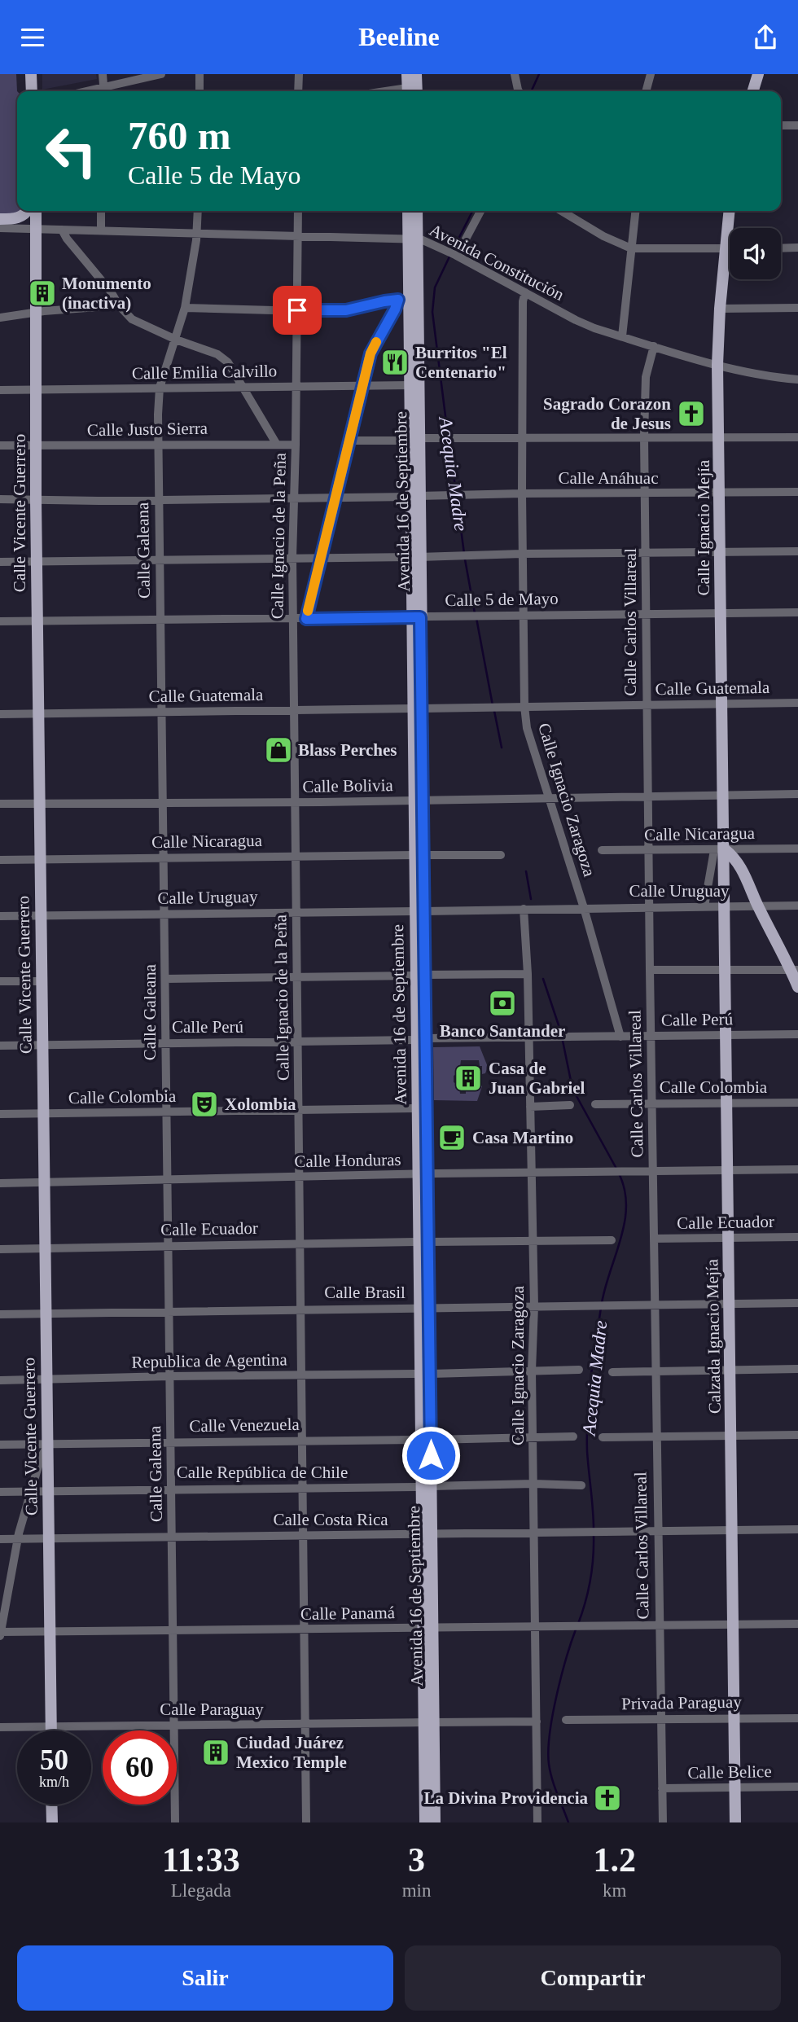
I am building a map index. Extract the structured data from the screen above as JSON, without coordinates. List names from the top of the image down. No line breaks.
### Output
{"streets":{"main road":["Avenida 16 de Septiembre","Calle Vicente Guerrero","Calle Ignacio Mejía","Calzada Ignacio Mejía"],"street":["Avenida Constitución","Calle Emilia Calvillo","Calle Justo Sierra","Calle Anáhuac","Calle Ignacio de la Peña","Calle Galeana","Calle 5 de Mayo","Calle Carlos Villareal","Calle Guatemala","Calle Bolivia","Calle Ignacio Zaragoza","Calle Nicaragua","Calle Uruguay","Calle Perú","Calle Colombia","Calle Honduras","Calle Ecuador","Calle Brasil","Republica de Agentina","Calle Venezuela","Calle República de Chile","Calle Costa Rica","Calle Panamá","Privada Paraguay","Calle Paraguay","Calle Belice"]},"crossings":[["Avenida Constitución","Avenida 16 de Septiembre"],["Avenida Constitución","Calle Vicente Guerrero"],["Avenida Constitución","Calle Ignacio Mejía"],["Avenida Constitución","Calle Ignacio de la Peña"],["Avenida Constitución","Calle Galeana"],["Avenida Constitución","Calle Carlos Villareal"],["Avenida Constitución","Calle Ignacio Zaragoza"],["Calle Emilia Calvillo","Avenida 16 de Septiembre"],["Calle Emilia Calvillo","Calle Vicente Guerrero"],["Calle Emilia Calvillo","Calle Ignacio de la Peña"],["Calle Emilia Calvillo","Calle Galeana"],["Calle Justo Sierra","Calle Vicente Guerrero"],["Calle Justo Sierra","Calle Ignacio de la Peña"],["Calle Justo Sierra","Calle Galeana"],["Calle Anáhuac","Avenida 16 de Septiembre"],["Calle Anáhuac","Calle Vicente Guerrero"],["Calle Anáhuac","Calle Ignacio Mejía"],["Calle Anáhuac","Calle Ignacio de la Peña"],["Calle Anáhuac","Calle Galeana"],["Calle Anáhuac","Calle Carlos Villareal"],["Calle Anáhuac","Calle Ignacio Zaragoza"],["Avenida 16 de Septiembre","Calle 5 de Mayo"],["Avenida 16 de Septiembre","Calle Guatemala"],["Avenida 16 de Septiembre","Calle Bolivia"],["Avenida 16 de Septiembre","Calle Nicaragua"],["Avenida 16 de Septiembre","Calle Uruguay"],["Avenida 16 de Septiembre","Calle Perú"],["Avenida 16 de Septiembre","Calle Colombia"],["Avenida 16 de Septiembre","Calle Honduras"],["Avenida 16 de Septiembre","Calle Ecuador"],["Avenida 16 de Septiembre","Calle Brasil"],["Avenida 16 de Septiembre","Republica de Agentina"],["Avenida 16 de Septiembre","Calle Venezuela"],["Avenida 16 de Septiembre","Calle República de Chile"],["Avenida 16 de Septiembre","Calle Costa Rica"],["Avenida 16 de Septiembre","Calle Panamá"],["Avenida 16 de Septiembre","Calle Paraguay"],["Calle Vicente Guerrero","Calle 5 de Mayo"],["Calle Vicente Guerrero","Calle Guatemala"],["Calle Vicente Guerrero","Calle Bolivia"],["Calle Vicente Guerrero","Calle Nicaragua"],["Calle Vicente Guerrero","Calle Uruguay"],["Calle Vicente Guerrero","Calle Perú"],["Calle Vicente Guerrero","Calle Colombia"],["Calle Vicente Guerrero","Calle Honduras"],["Calle Vicente Guerrero","Calle Ecuador"],["Calle Vicente Guerrero","Calle Brasil"],["Calle Vicente Guerrero","Republica de Agentina"],["Calle Vicente Guerrero","Calle Venezuela"],["Calle Vicente Guerrero","Calle República de Chile"],["Calle Vicente Guerrero","Calle Costa Rica"],["Calle Vicente Guerrero","Calle Panamá"],["Calle Vicente Guerrero","Calle Paraguay"],["Calle Ignacio Mejía","Calle 5 de Mayo"],["Calle Ignacio Mejía","Calle Guatemala"],["Calle Ignacio Mejía","Calle Bolivia"],["Calle Ignacio Mejía","Calle Nicaragua"],["Calle Ignacio Mejía","Calzada Ignacio Mejía"],["Calle Ignacio de la Peña","Calle 5 de Mayo"],["Calle Ignacio de la Peña","Calle Guatemala"],["Calle Ignacio de la Peña","Calle Bolivia"],["Calle Ignacio de la Peña","Calle Nicaragua"],["Calle Ignacio de la Peña","Calle Uruguay"],["Calle Ignacio de la Peña","Calle Perú"],["Calle Ignacio de la Peña","Calle Colombia"],["Calle Ignacio de la Peña","Calle Honduras"],["Calle Ignacio de la Peña","Calle Ecuador"],["Calle Ignacio de la Peña","Calle Brasil"],["Calle Ignacio de la Peña","Republica de Agentina"],["Calle Ignacio de la Peña","Calle Venezuela"],["Calle Ignacio de la Peña","Calle República de Chile"],["Calle Ignacio de la Peña","Calle Costa Rica"],["Calle Ignacio de la Peña","Calle Panamá"],["Calle Ignacio de la Peña","Calle Paraguay"],["Calle Galeana","Calle 5 de Mayo"],["Calle Galeana","Calle Guatemala"],["Calle Galeana","Calle Bolivia"],["Calle Galeana","Calle Nicaragua"],["Calle Galeana","Calle Uruguay"],["Calle Galeana","Calle Perú"],["Calle Galeana","Calle Colombia"],["Calle Galeana","Calle Honduras"],["Calle Galeana","Calle Ecuador"],["Calle Galeana","Calle Brasil"],["Calle Galeana","Republica de Agentina"],["Calle Galeana","Calle Venezuela"],["Calle Galeana","Calle República de Chile"],["Calle Galeana","Calle Costa Rica"],["Calle Galeana","Calle Panamá"],["Calle Galeana","Calle Paraguay"],["Calle 5 de Mayo","Calle Carlos Villareal"],["Calle 5 de Mayo","Calle Ignacio Zaragoza"],["Calle Carlos Villareal","Calle Guatemala"],["Calle Carlos Villareal","Calle Bolivia"],["Calle Carlos Villareal","Calle Nicaragua"],["Calle Carlos Villareal","Calle Uruguay"],["Calle Carlos Villareal","Calle Perú"],["Calle Carlos Villareal","Calle Colombia"],["Calle Carlos Villareal","Calle Honduras"],["Calle Carlos Villareal","Calle Ecuador"],["Calle Carlos Villareal","Calle Brasil"],["Calle Carlos Villareal","Calle Costa Rica"],["Calle Carlos Villareal","Calle Panamá"],["Calle Carlos Villareal","Privada Paraguay"],["Calle Carlos Villareal","Calle Belice"],["Calle Guatemala","Calle Ignacio Zaragoza"],["Calle Bolivia","Calle Ignacio Zaragoza"],["Calle Ignacio Zaragoza","Calle Uruguay"],["Calle Ignacio Zaragoza","Calle Perú"],["Calle Ignacio Zaragoza","Calle Honduras"],["Calle Ignacio Zaragoza","Calle Ecuador"],["Calle Ignacio Zaragoza","Calle Brasil"],["Calle Ignacio Zaragoza","Republica de Agentina"],["Calle Ignacio Zaragoza","Calle Venezuela"],["Calle Ignacio Zaragoza","Calle República de Chile"],["Calle Ignacio Zaragoza","Calle Costa Rica"],["Calle Ignacio Zaragoza","Calle Panamá"],["Calle Ignacio Zaragoza","Calle Paraguay"],["Calle Nicaragua","Calzada Ignacio Mejía"],["Calle Uruguay","Calzada Ignacio Mejía"],["Calle Perú","Calzada Ignacio Mejía"],["Calle Colombia","Calzada Ignacio Mejía"],["Calle Honduras","Calzada Ignacio Mejía"],["Calle Ecuador","Calzada Ignacio Mejía"],["Calle Brasil","Calzada Ignacio Mejía"],["Calzada Ignacio Mejía","Calle Costa Rica"],["Calzada Ignacio Mejía","Calle Panamá"],["Calzada Ignacio Mejía","Privada Paraguay"],["Calzada Ignacio Mejía","Calle Belice"]],"water":["Acequia Madre"],"places":{"building":["Monumento (inactiva)","Casa de Juan Gabriel","Ciudad Juárez Mexico Temple"],"restaurant":["Burritos \"El Centenario\""],"church":["Sagrado Corazon de Jesus","La Divina Providencia"],"shop":["Blass Perches"],"bank":["Banco Santander"],"theatre":["Xolombia"],"cafe":["Casa Martino"]},"page":{"header":"Beeline","turn":["760 m","Calle 5 de Mayo"],"speed":"50 km/h","limit":"60","eta":["11:33","Llegada","3","min","1.2","km"],"buttons":["Salir","Compartir"]}}
